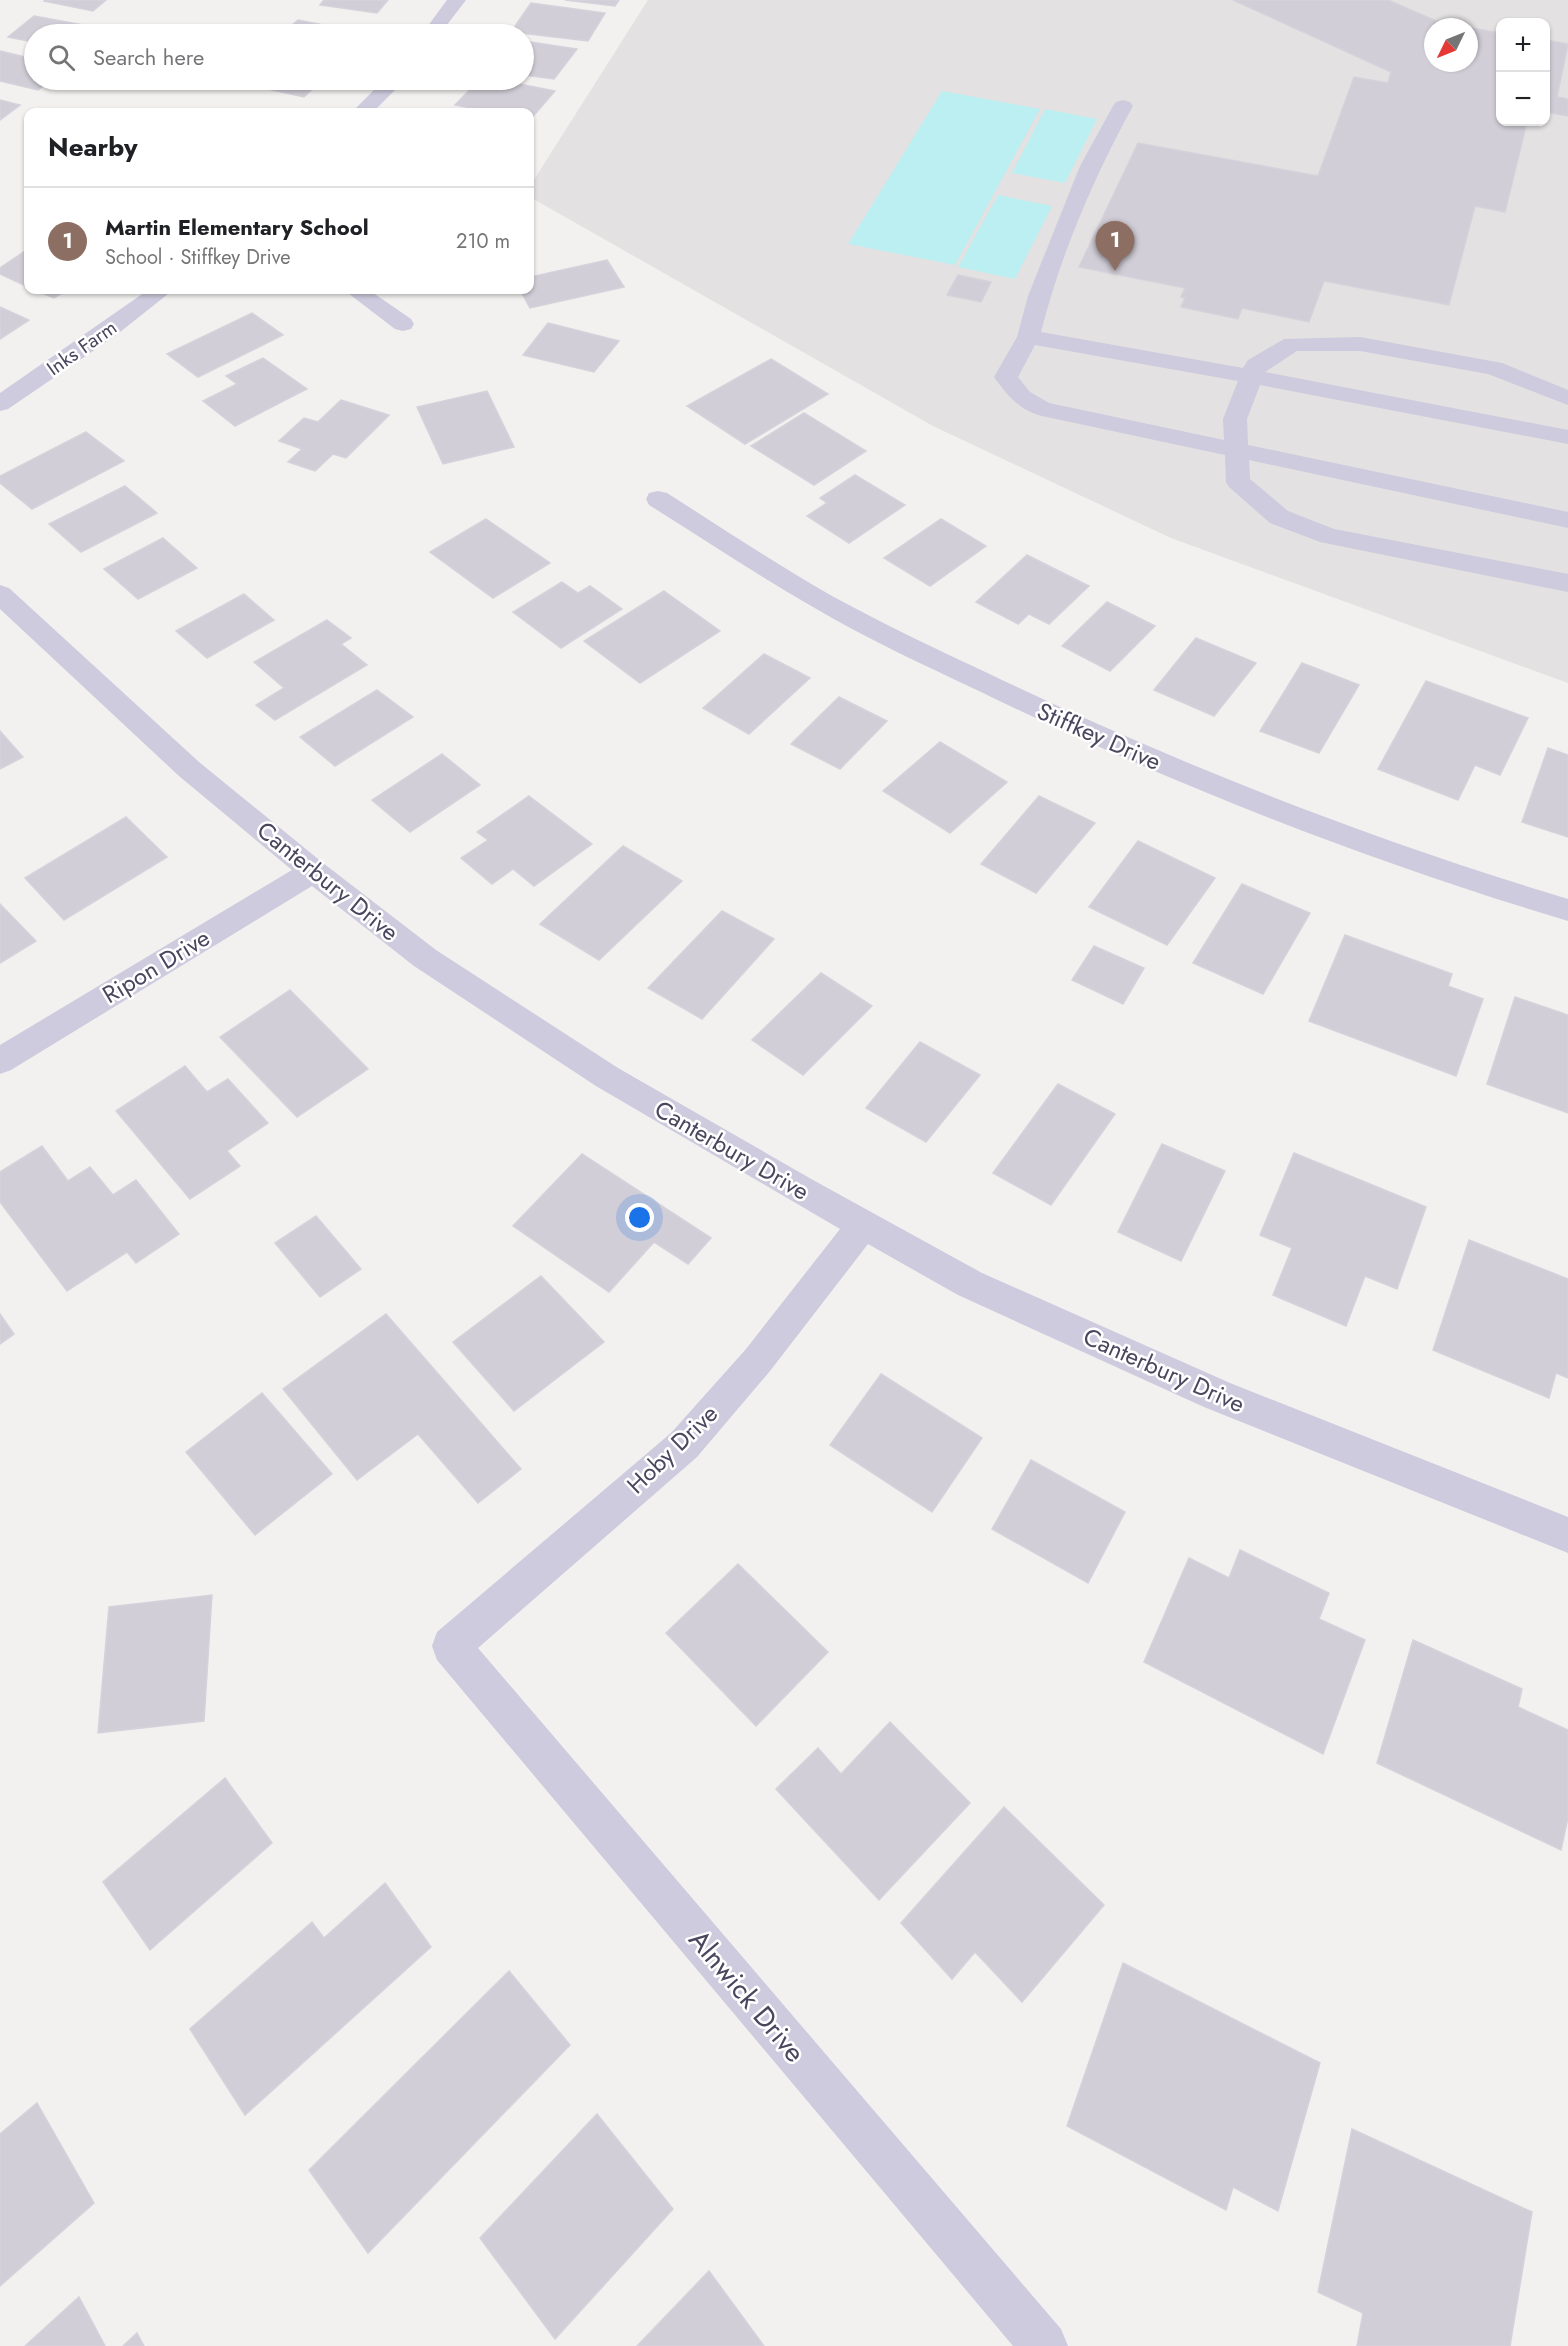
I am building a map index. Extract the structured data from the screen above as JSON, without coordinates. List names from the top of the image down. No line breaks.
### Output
{"streets":{"street":["Inks Farm","Stiffkey Drive","Canterbury Drive","Ripon Drive","Hoby Drive","Alnwick Drive"]},"crossings":[["Canterbury Drive","Ripon Drive"],["Canterbury Drive","Hoby Drive"],["Hoby Drive","Alnwick Drive"]],"north":"bottom left","page":{"map_buttons":["+","−"],"search":"Search here","heading":"Nearby","list":[{"mark":"1","name":"Martin Elementary School","note":"School · Stiffkey Drive","value":"210 m"}],"pins":"1"}}
